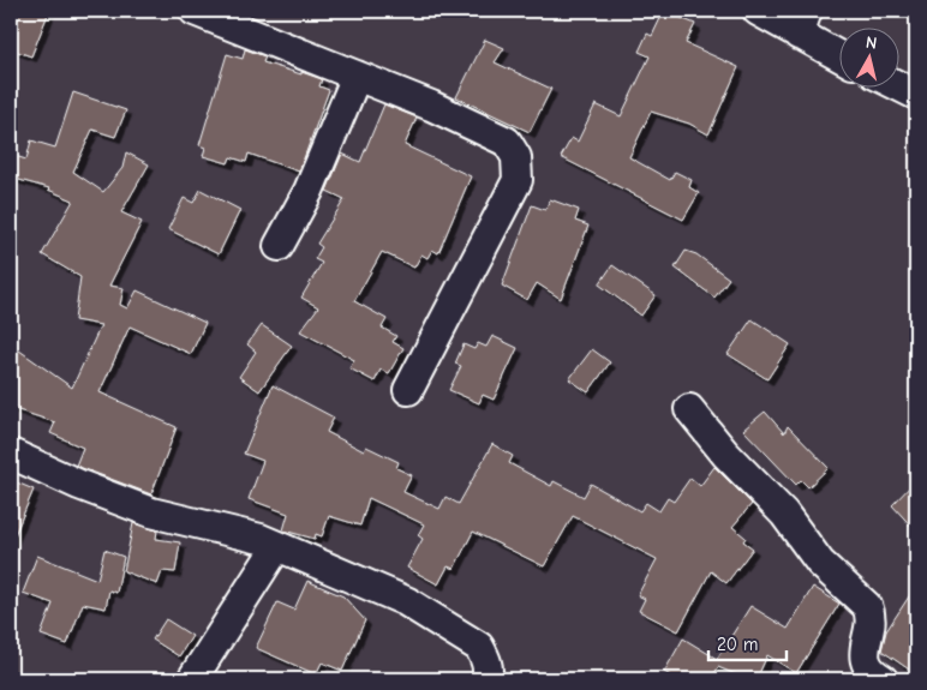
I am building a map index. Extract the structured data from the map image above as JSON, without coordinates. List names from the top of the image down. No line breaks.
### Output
{"scale_bar":"20 m","north":"top"}
